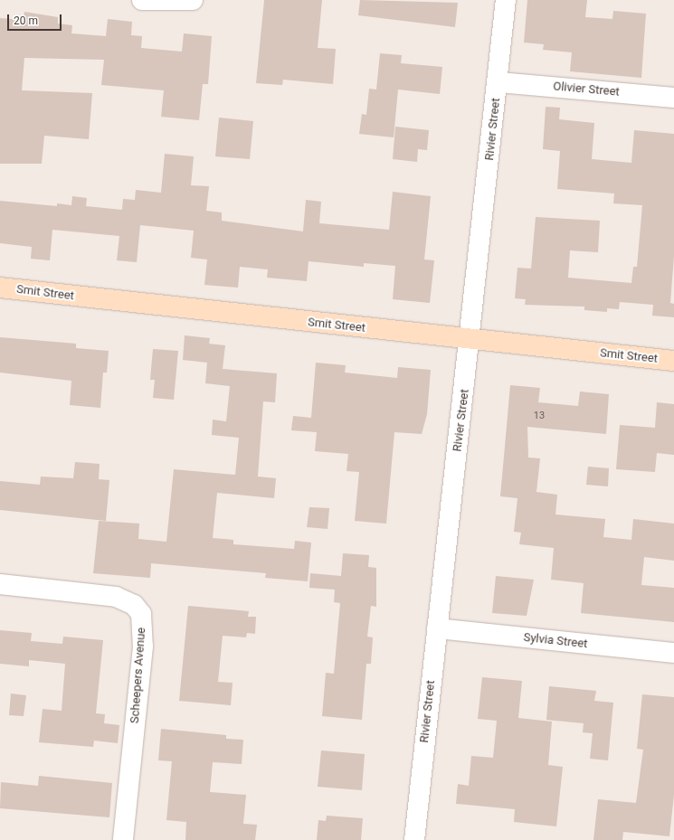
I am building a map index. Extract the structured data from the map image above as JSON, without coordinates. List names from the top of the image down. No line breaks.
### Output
{"streets":{"street":["Olivier Street","Rivier Street","Smit Street","Sylvia Street","Scheepers Avenue"]},"crossings":[["Olivier Street","Rivier Street"],["Rivier Street","Smit Street"],["Rivier Street","Sylvia Street"]],"house_numbers":["13"],"scale_bar":"20 m"}
